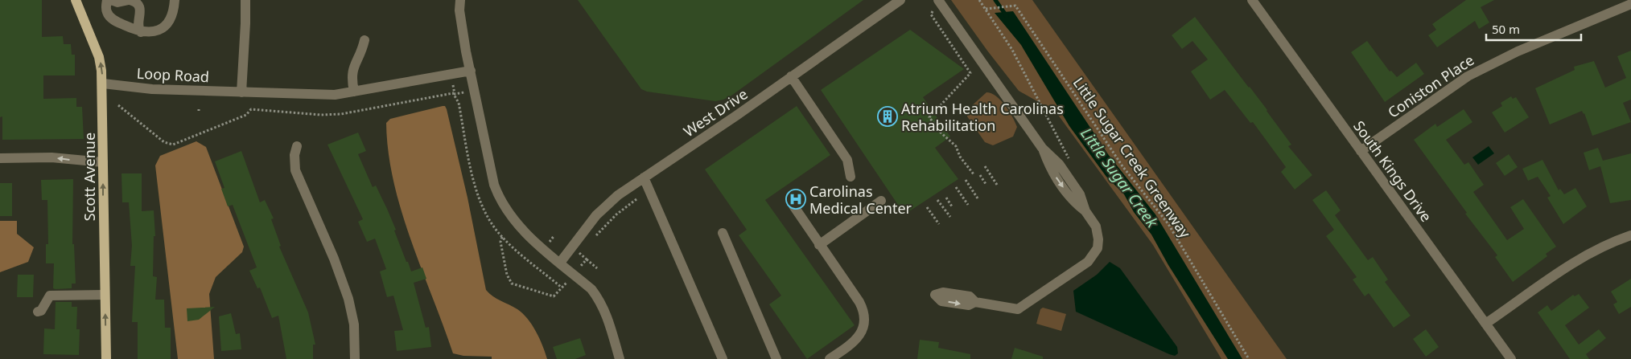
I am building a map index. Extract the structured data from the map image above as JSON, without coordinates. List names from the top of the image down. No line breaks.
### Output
{"streets":{"main road":["Scott Avenue"],"street":["Loop Road","Coniston Place","West Drive","South Kings Drive"],"path":["Little Sugar Creek Greenway"]},"crossings":[["Loop Road","Scott Avenue"],["Coniston Place","South Kings Drive"]],"one_way":["Scott Avenue"],"water":["Little Sugar Creek"],"places":{"building":["Atrium Health Carolinas Rehabilitation"],"hospital":["Carolinas Medical Center"]},"scale_bar":"50 m"}
